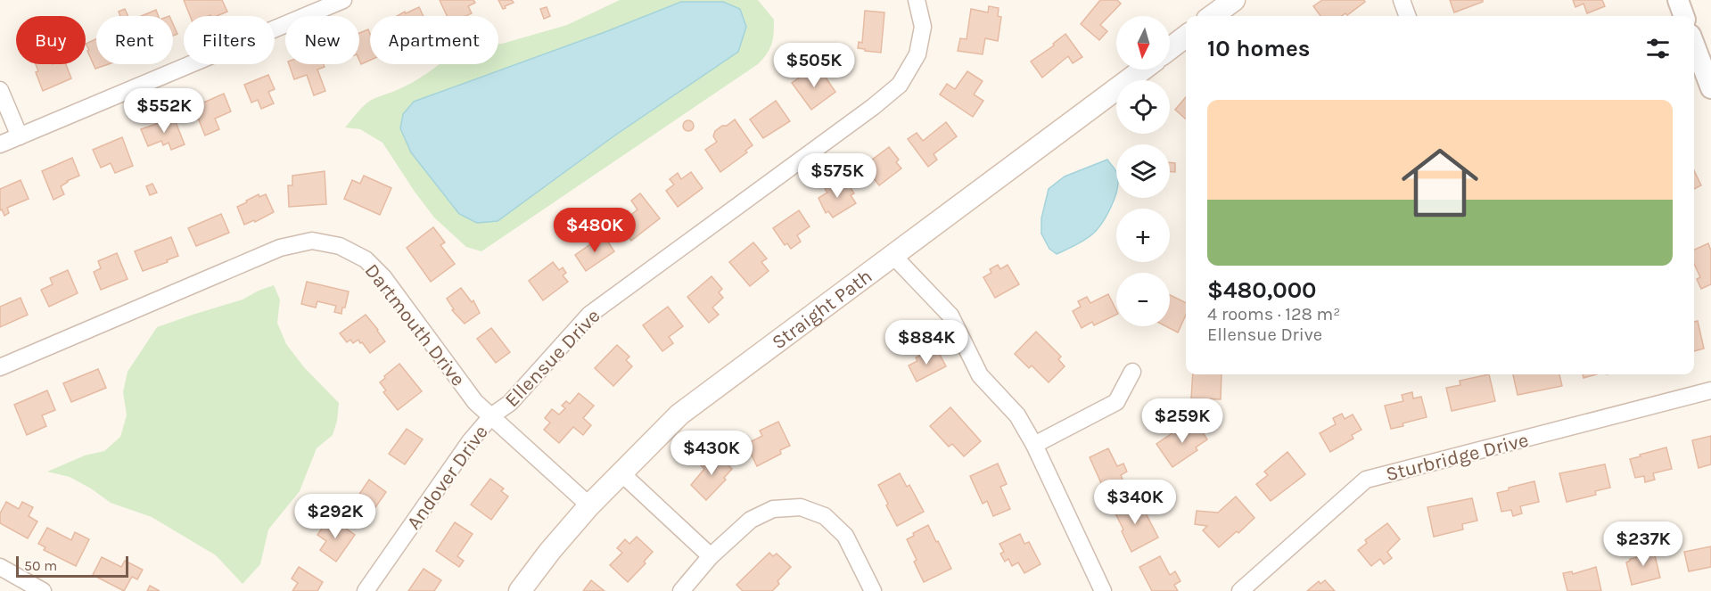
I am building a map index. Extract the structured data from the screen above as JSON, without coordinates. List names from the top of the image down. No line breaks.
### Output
{"streets":{"main road":["Straight Path"],"street":["Dartmouth Drive","Ellensue Drive","Sturbridge Drive","Andover Drive"]},"crossings":[["Straight Path","Dartmouth Drive"],["Dartmouth Drive","Ellensue Drive"],["Dartmouth Drive","Andover Drive"],["Ellensue Drive","Andover Drive"]],"scale_bar":"50 m","north":"bottom","page":{"map_buttons":["+","−"],"chip":["Buy","Rent","Filters","New","Apartment"],"heading":"10 homes","price":["$505K","$552K","$575K","$480K","$884K","$259K","$430K","$340K","$292K","$237K"],"list":[{"name":"$480,000","note":"4 rooms · 128 m² · Ellensue Drive"}],"scale":"50 m"}}
